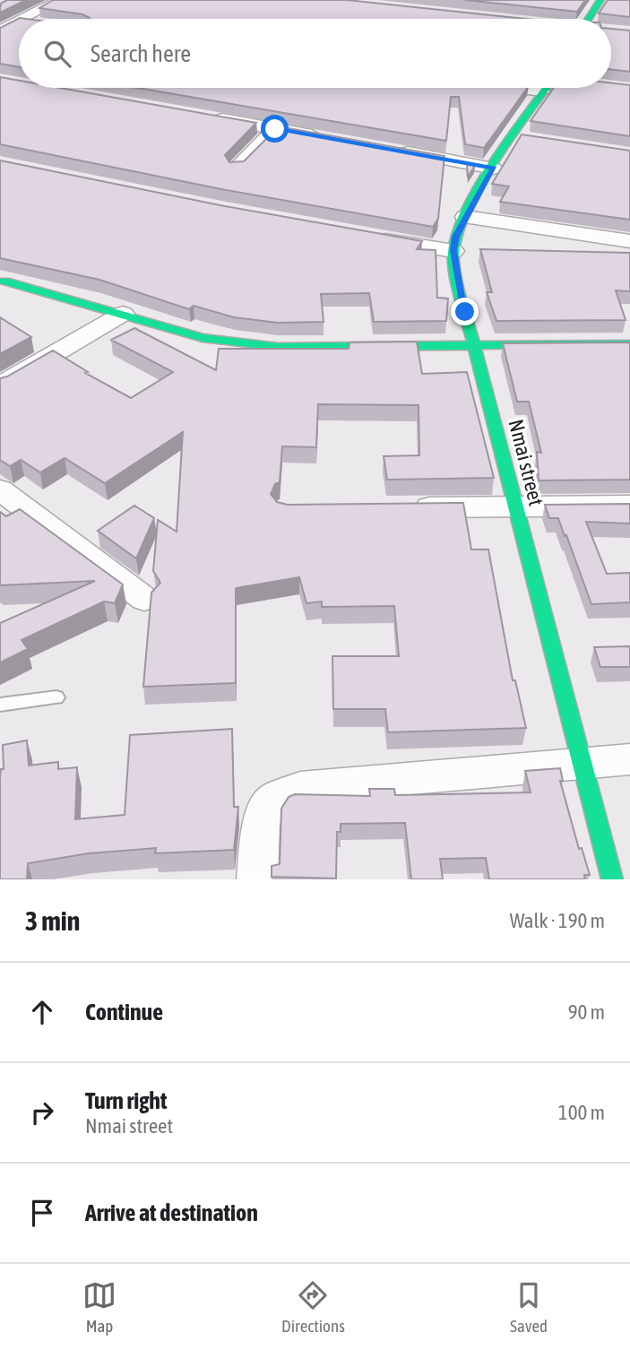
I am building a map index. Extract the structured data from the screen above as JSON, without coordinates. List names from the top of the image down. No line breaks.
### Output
{"streets":{"street":["Nmai street"]},"page":{"search":"Search here","heading":["3 min","Walk · 190 m"],"list":[["Continue","90 m"],["Turn right","Nmai street","100 m"],"Arrive at destination"],"nav":["Map","Directions","Saved"]}}
